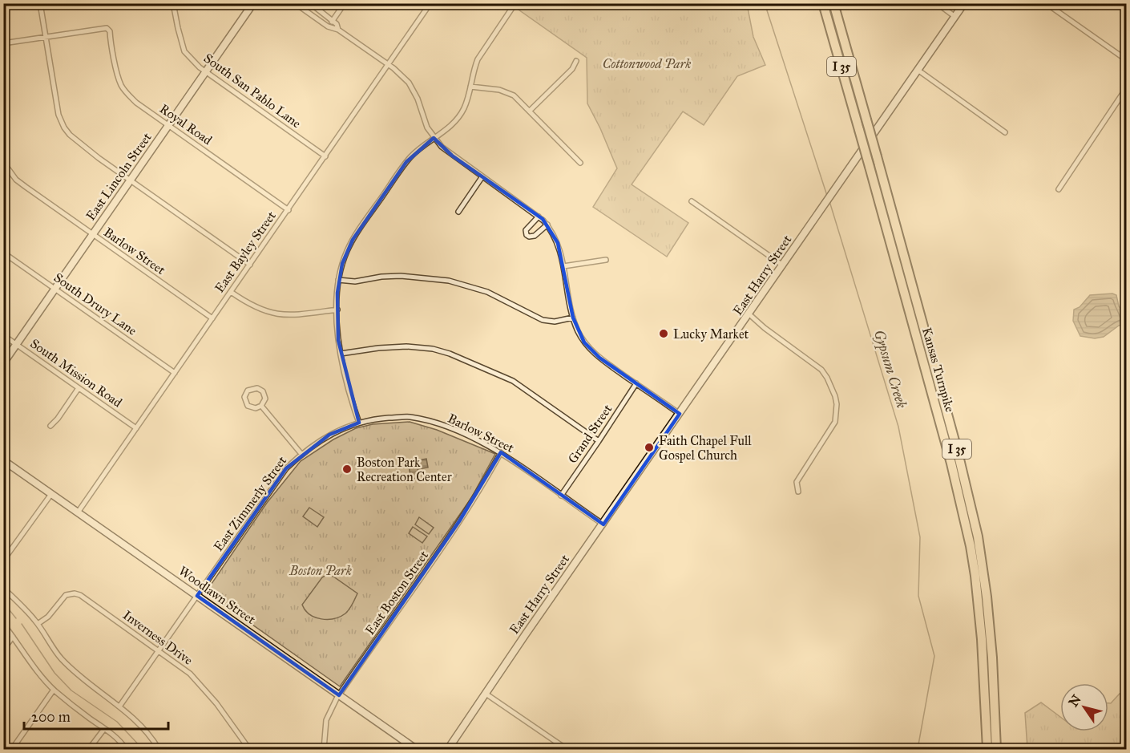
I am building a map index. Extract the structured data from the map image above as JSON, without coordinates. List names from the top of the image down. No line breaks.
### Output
{"streets":{"highway":["I 35","Kansas Turnpike"],"street":["South San Pablo Lane","Royal Road","East Lincoln Street","Barlow Street","East Bayley Street","East Harry Street","South Drury Lane","South Mission Road","Grand Street","East Zimmerly Street","East Boston Street","Woodlawn Street","Inverness Drive"]},"crossings":[["South San Pablo Lane","East Lincoln Street"],["South San Pablo Lane","East Bayley Street"],["Royal Road","East Lincoln Street"],["Royal Road","East Bayley Street"],["East Lincoln Street","Barlow Street"],["East Lincoln Street","South Drury Lane"],["East Lincoln Street","South Mission Road"],["Barlow Street","East Bayley Street"],["Barlow Street","East Harry Street"],["Barlow Street","Grand Street"],["Barlow Street","East Zimmerly Street"],["Barlow Street","East Boston Street"],["East Bayley Street","South Drury Lane"],["East Bayley Street","South Mission Road"],["East Bayley Street","Woodlawn Street"],["East Zimmerly Street","Woodlawn Street"],["East Zimmerly Street","Inverness Drive"],["East Boston Street","Woodlawn Street"]],"water":["Gypsum Creek"],"parks":["Cottonwood Park","Boston Park"],"places":["Lucky Market","Faith Chapel Full Gospel Church","Boston Park Recreation Center"],"scale_bar":"200 m","north":"top left"}
